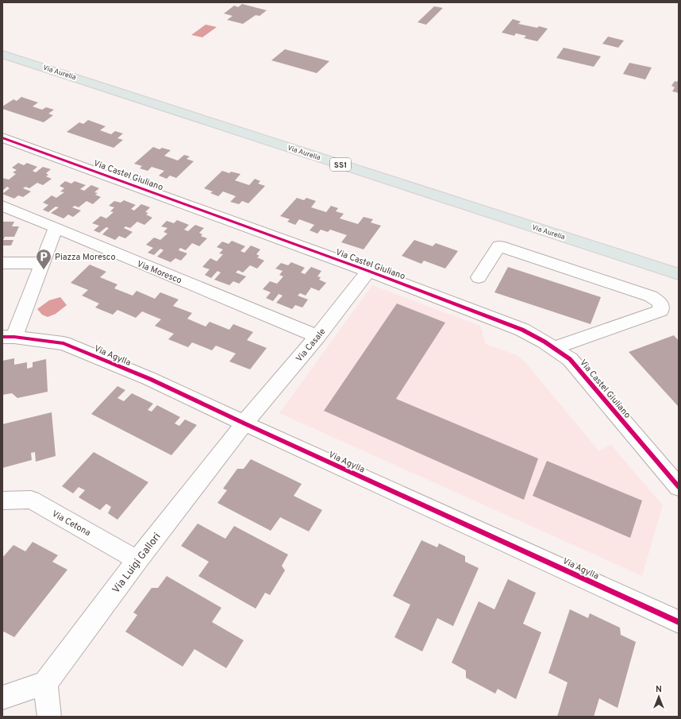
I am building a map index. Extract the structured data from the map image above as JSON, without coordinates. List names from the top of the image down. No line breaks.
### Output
{"streets":{"main road":["Via Aurelia","SS1"],"street":["Via Castel Giuliano","Via Moresco","Via Casale","Via Agylla","Via Cetona","Via Luigi Gallori"]},"crossings":[["Via Castel Giuliano","Via Casale"],["Via Moresco","Via Casale"],["Via Casale","Via Agylla"],["Via Casale","Via Luigi Gallori"],["Via Agylla","Via Luigi Gallori"],["Via Cetona","Via Luigi Gallori"]],"places":{"parking":["Piazza Moresco"]},"north":"top"}
